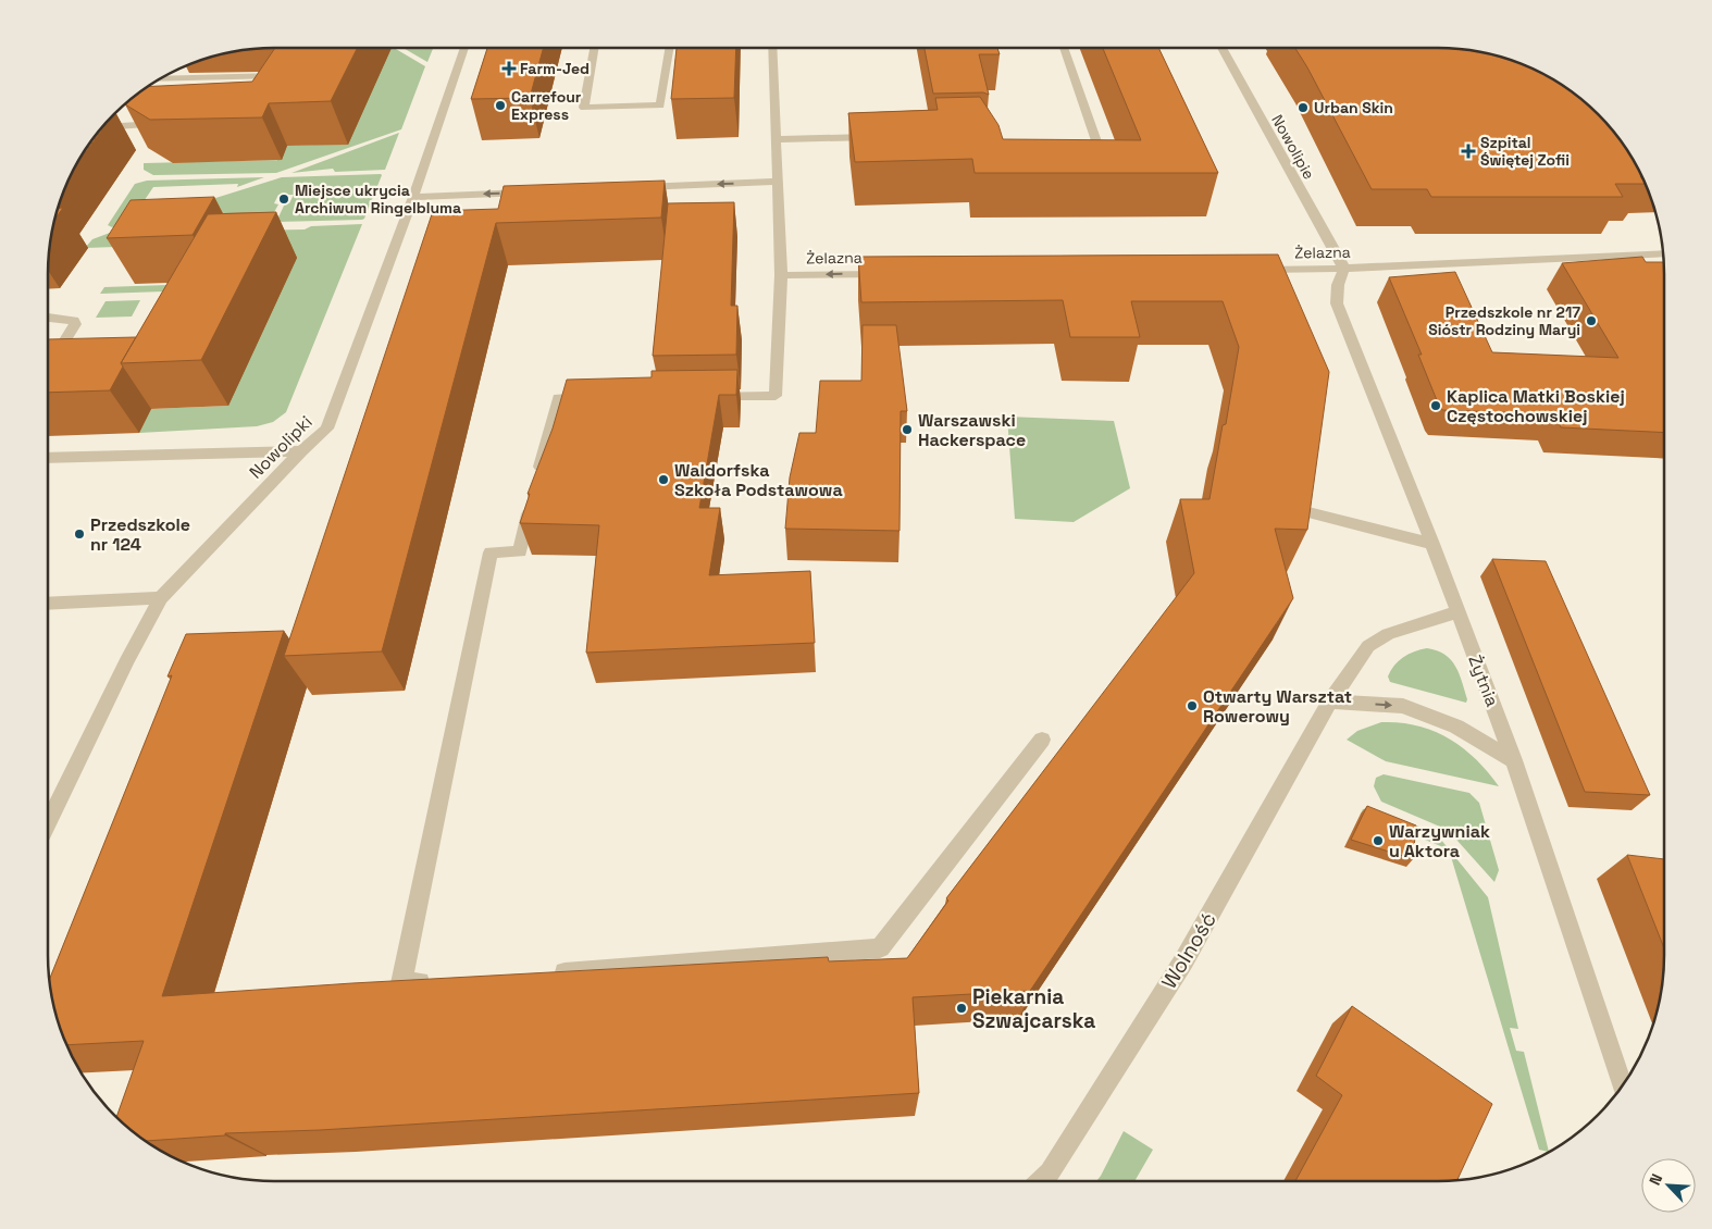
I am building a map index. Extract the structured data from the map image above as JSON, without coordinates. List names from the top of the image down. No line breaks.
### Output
{"streets":{"street":["Nowolipie","Żelazna","Nowolipki","Żytnia","Wolność"]},"crossings":[["Nowolipie","Żelazna"],["Nowolipie","Żytnia"],["Żelazna","Żytnia"],["Żytnia","Wolność"]],"places":{"health":["Farm-Jed","Szpital Świętej Zofii"],"other":["Carrefour Express","Urban Skin","Miejsce ukrycia Archiwum Ringelbluma","Przedszkole nr 217 Sióstr Rodziny Maryi","Kaplica Matki Boskiej Częstochowskiej","Warszawski Hackerspace","Waldorfska Szkoła Podstawowa","Przedszkole nr 124","Otwarty Warsztat Rowerowy","Warzywniak u Aktora","Piekarnia Szwajcarska"]},"north":"top left"}
